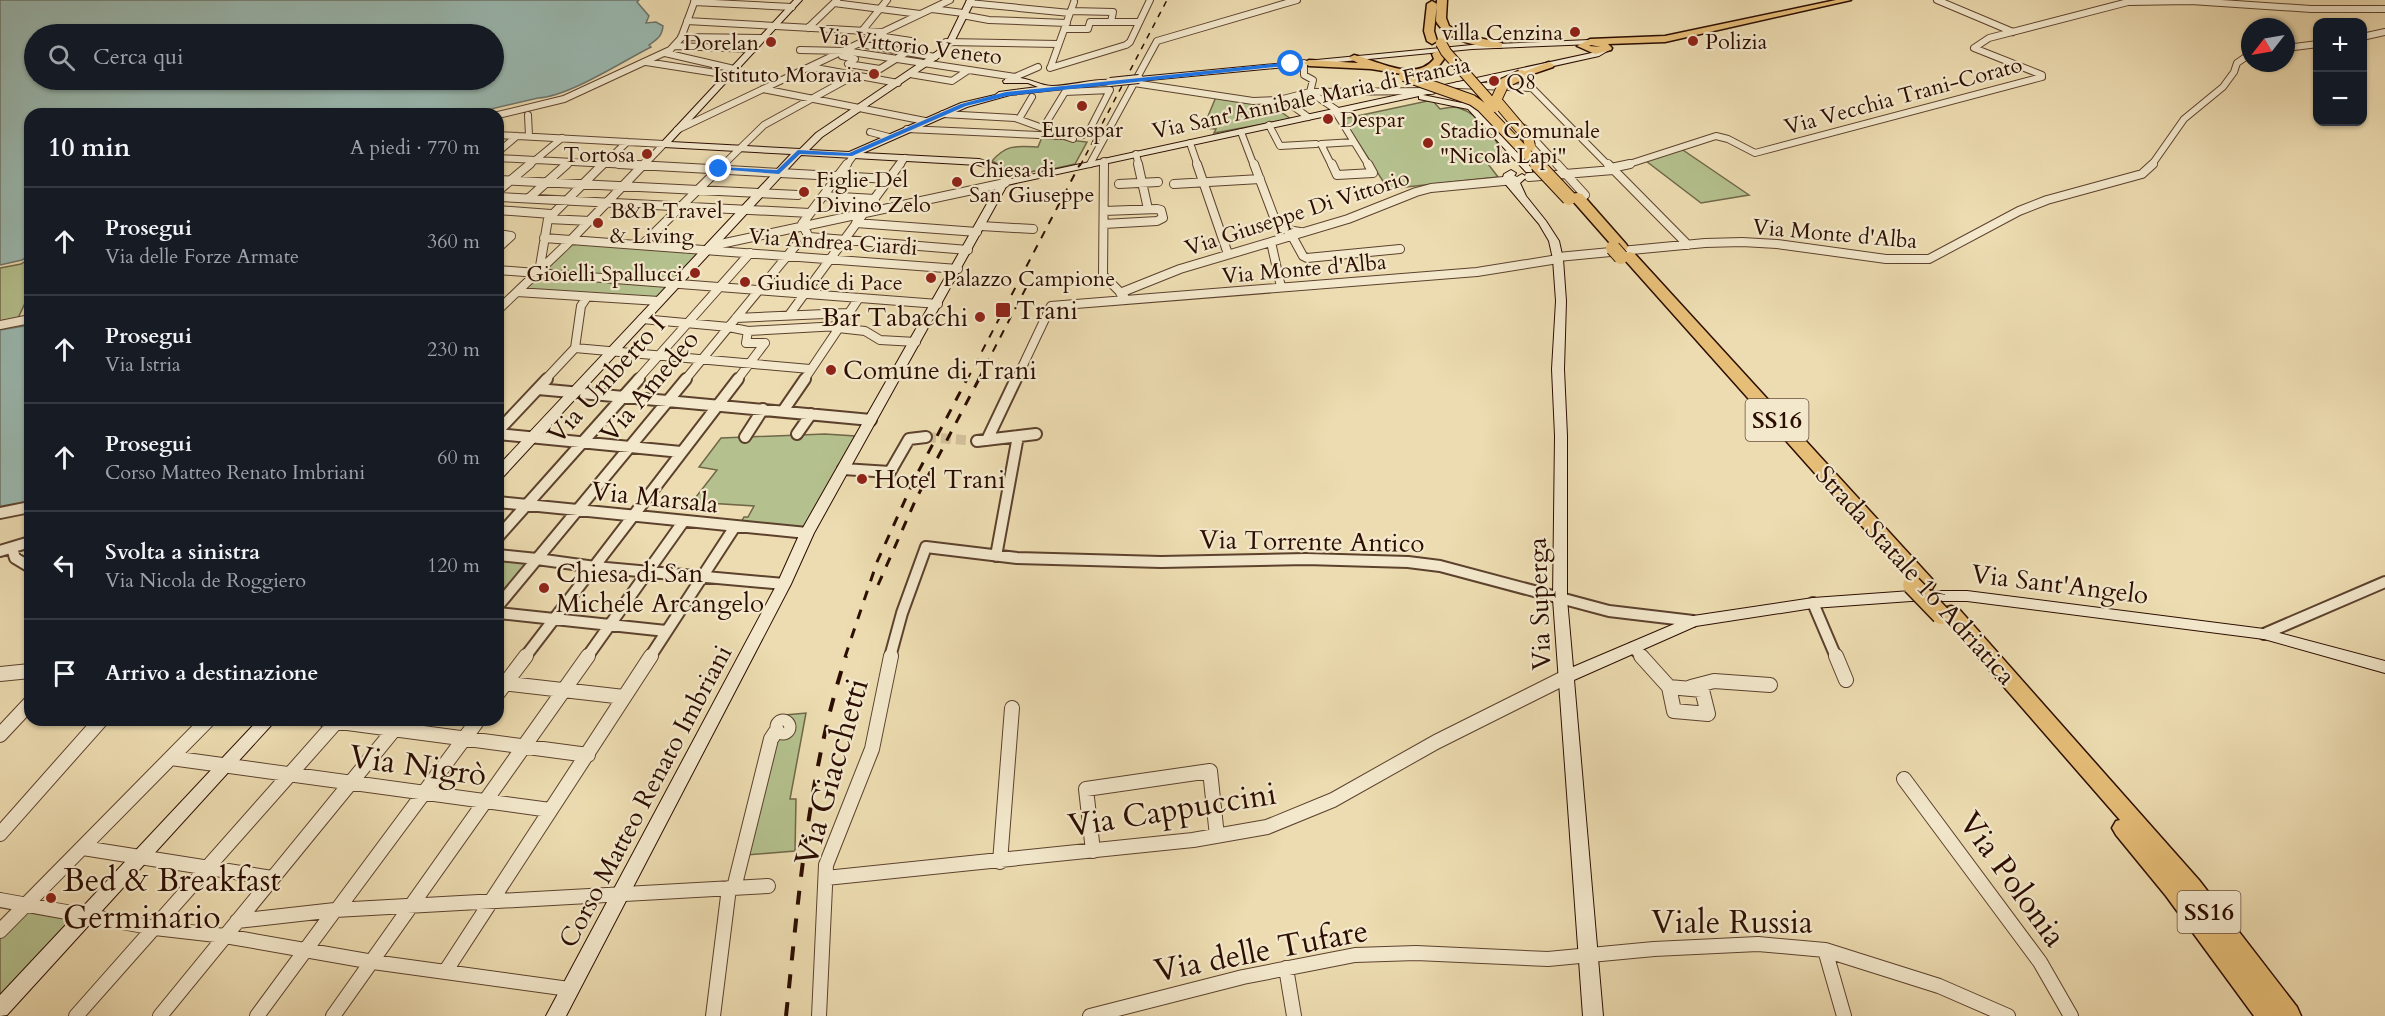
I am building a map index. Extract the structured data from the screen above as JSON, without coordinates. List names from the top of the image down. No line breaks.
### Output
{"streets":{"highway":["SS16","Strada Statale 16 Adriatica"],"street":["Via Vittorio Veneto","Via Vecchia Trani-Corato","Via Sant'Annibale Maria di Francia","Via Giuseppe Di Vittorio","Via Monte d'Alba","Via Andrea Ciardi","Via Umberto I","Via Amedeo","Via Marsala","Via Torrente Antico","Via Sant'Angelo","Via Superga","Via Nigrò","Via Giacchetti","Corso Matteo Renato Imbriani","Via Cappuccini","Via Polonia","Viale Russia","Via delle Tufare"]},"crossings":[["Via Sant'Annibale Maria di Francia","SS16"],["Via Sant'Annibale Maria di Francia","Via Superga"],["Via Sant'Annibale Maria di Francia","Corso Matteo Renato Imbriani"],["Via Giuseppe Di Vittorio","Via Superga"],["Via Monte d'Alba","Via Superga"],["Via Andrea Ciardi","Via Umberto I"],["Via Andrea Ciardi","Via Amedeo"],["Via Andrea Ciardi","Corso Matteo Renato Imbriani"],["Via Umberto I","Via Marsala"],["Via Amedeo","Via Marsala"],["SS16","Strada Statale 16 Adriatica"],["Via Marsala","Corso Matteo Renato Imbriani"],["Via Torrente Antico","Via Sant'Angelo"],["Via Torrente Antico","Via Superga"],["Via Torrente Antico","Via Giacchetti"],["Via Sant'Angelo","Via Superga"],["Via Sant'Angelo","Via Cappuccini"],["Via Superga","Via Cappuccini"],["Via Superga","Viale Russia"],["Via Superga","Via delle Tufare"],["Via Giacchetti","Via Cappuccini"],["Viale Russia","Via delle Tufare"]],"places":{"other":["villa Cenzina","Polizia","Dorelan","Istituto Moravia","Q8","Eurospar","Despar","Stadio Comunale \"Nicola Lapi\"","Tortosa","Chiesa di San Giuseppe","Figlie Del Divino Zelo","B&B Travel & Living","Gioielli Spallucci","Palazzo Campione","Giudice di Pace","Bar Tabacchi","Comune di Trani","Hotel Trani","Chiesa di San Michele Arcangelo","Bed & Breakfast Germinario"],"transit":["Trani"]},"north":"bottom left","page":{"map_buttons":["+","−"],"search":"Cerca qui","heading":["10 min","A piedi · 770 m"],"list":[["Prosegui","Via delle Forze Armate","360 m"],["Prosegui","Via Istria","230 m"],["Prosegui","Corso Matteo Renato Imbriani","60 m"],["Svolta a sinistra","Via Nicola de Roggiero","120 m"],"Arrivo a destinazione"]}}
